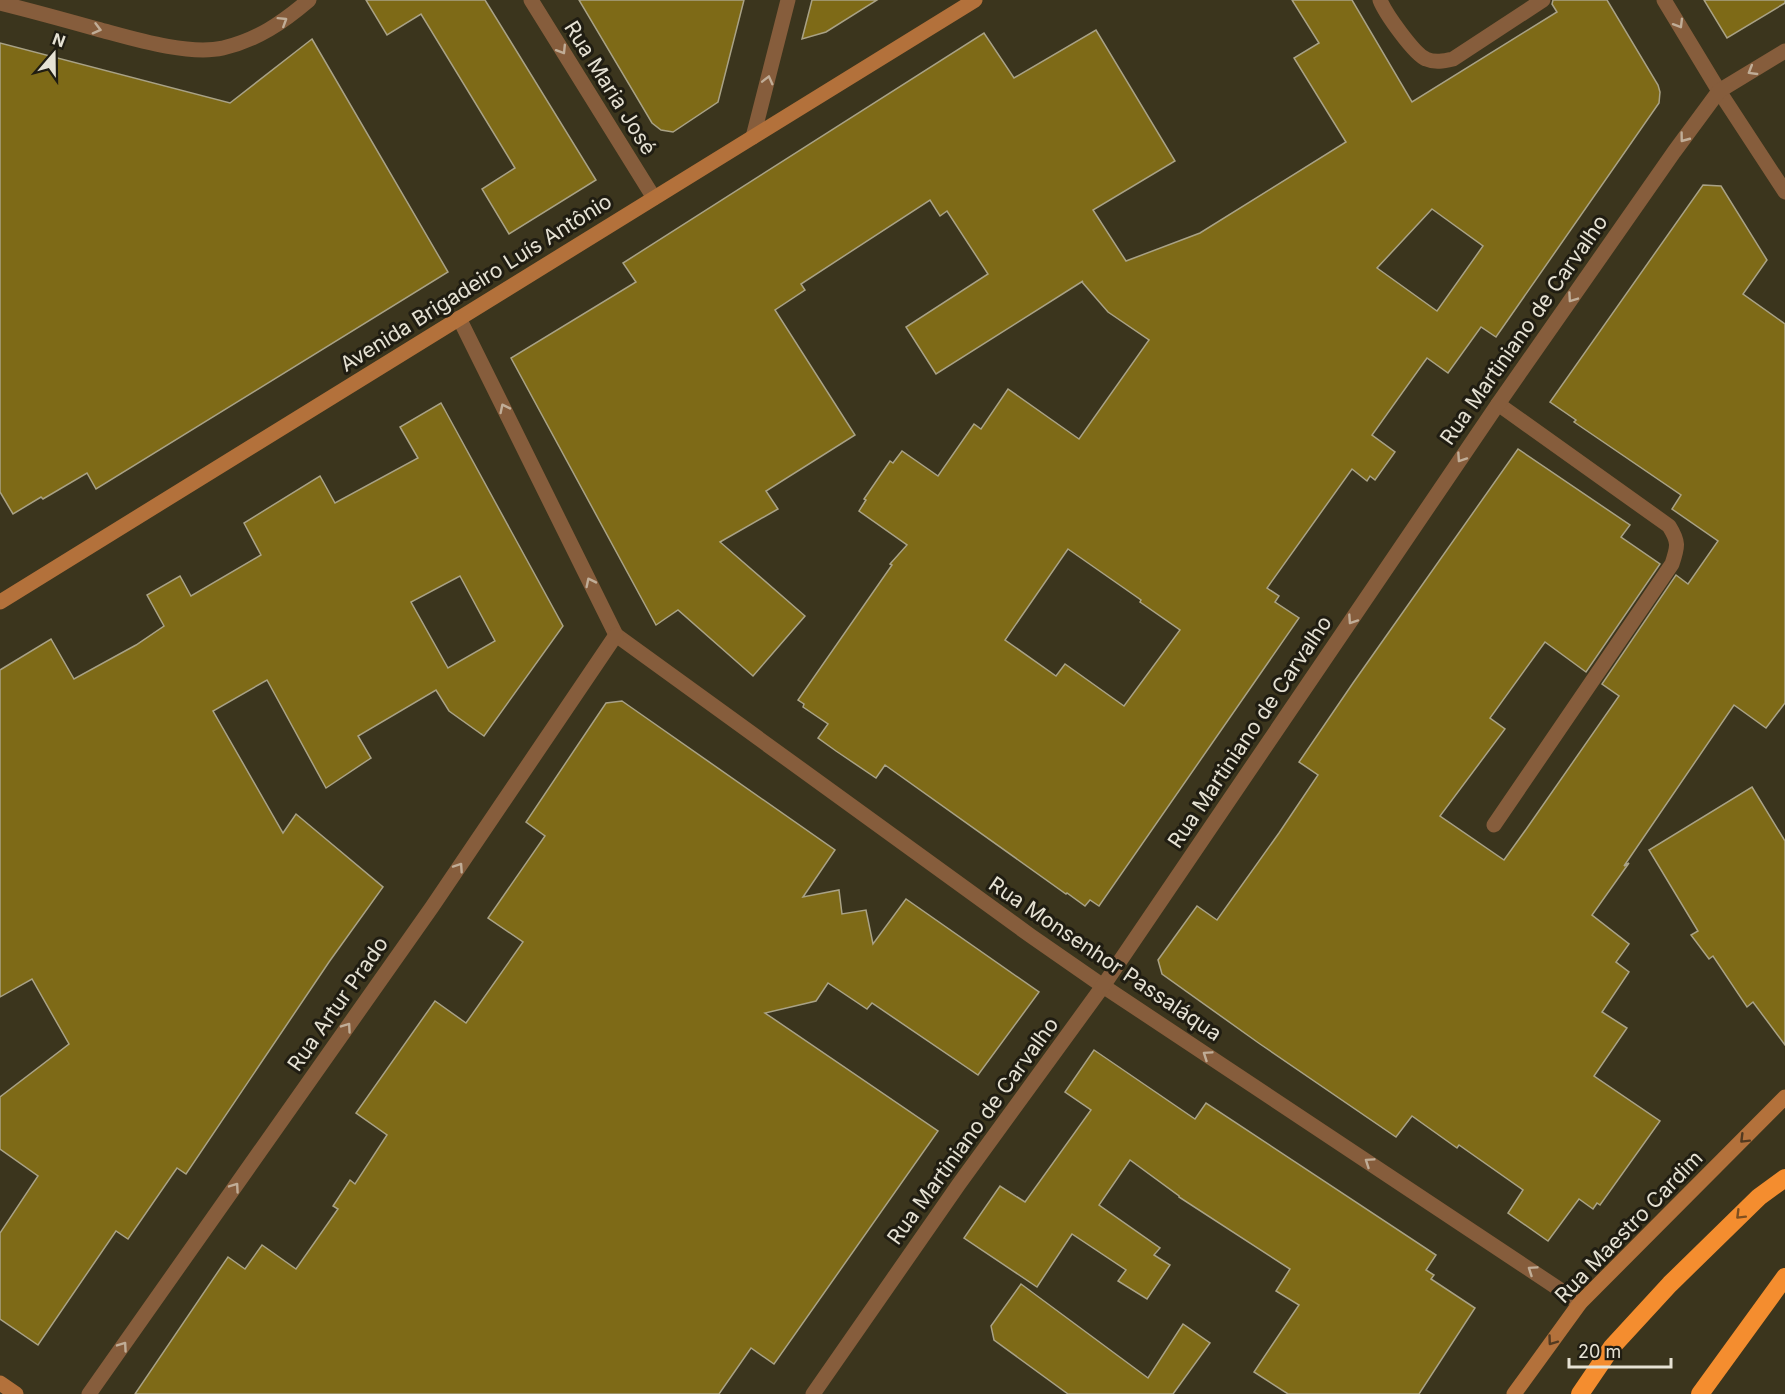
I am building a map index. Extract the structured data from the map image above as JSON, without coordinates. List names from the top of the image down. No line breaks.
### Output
{"streets":{"main road":["Avenida Brigadeiro Luís Antônio","Rua Maestro Cardim"],"street":["Rua Maria José","Rua Martiniano de Carvalho","Rua Monsenhor Passaláqua","Rua Artur Prado"]},"crossings":[["Rua Maria José","Avenida Brigadeiro Luís Antônio"],["Rua Martiniano de Carvalho","Rua Monsenhor Passaláqua"],["Rua Monsenhor Passaláqua","Rua Artur Prado"],["Rua Monsenhor Passaláqua","Rua Maestro Cardim"]],"one_way":["Rua Maria José","Rua Martiniano de Carvalho","Rua Monsenhor Passaláqua","Rua Artur Prado","Rua Maestro Cardim"],"scale_bar":"20 m","north":"top"}
